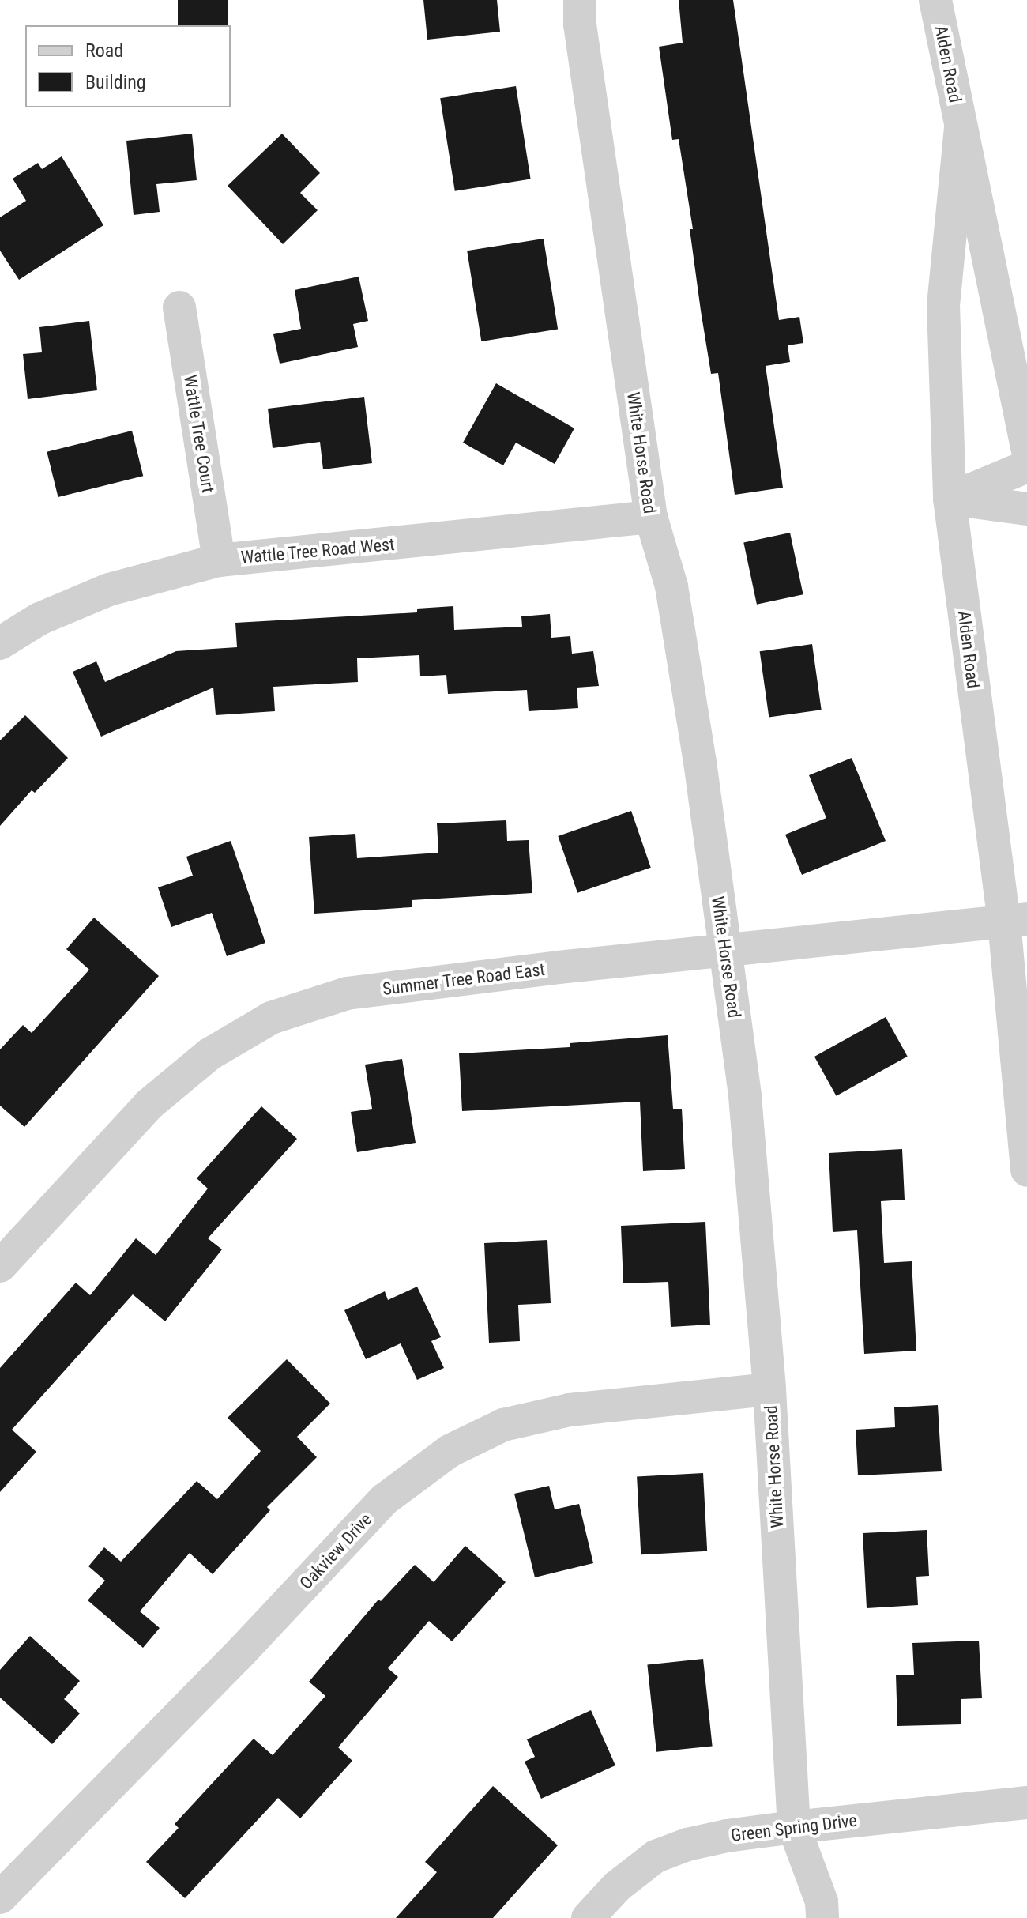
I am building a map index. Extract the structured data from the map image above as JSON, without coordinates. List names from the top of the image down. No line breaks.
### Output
{"streets":{"street":["Alden Road","Wattle Tree Court","White Horse Road","Wattle Tree Road West","Summer Tree Road East","Oakview Drive","Green Spring Drive"]},"crossings":[["Alden Road","Summer Tree Road East"],["Wattle Tree Court","Wattle Tree Road West"],["White Horse Road","Wattle Tree Road West"],["White Horse Road","Summer Tree Road East"],["White Horse Road","Oakview Drive"],["White Horse Road","Green Spring Drive"]],"legend":["Road","Building"]}
